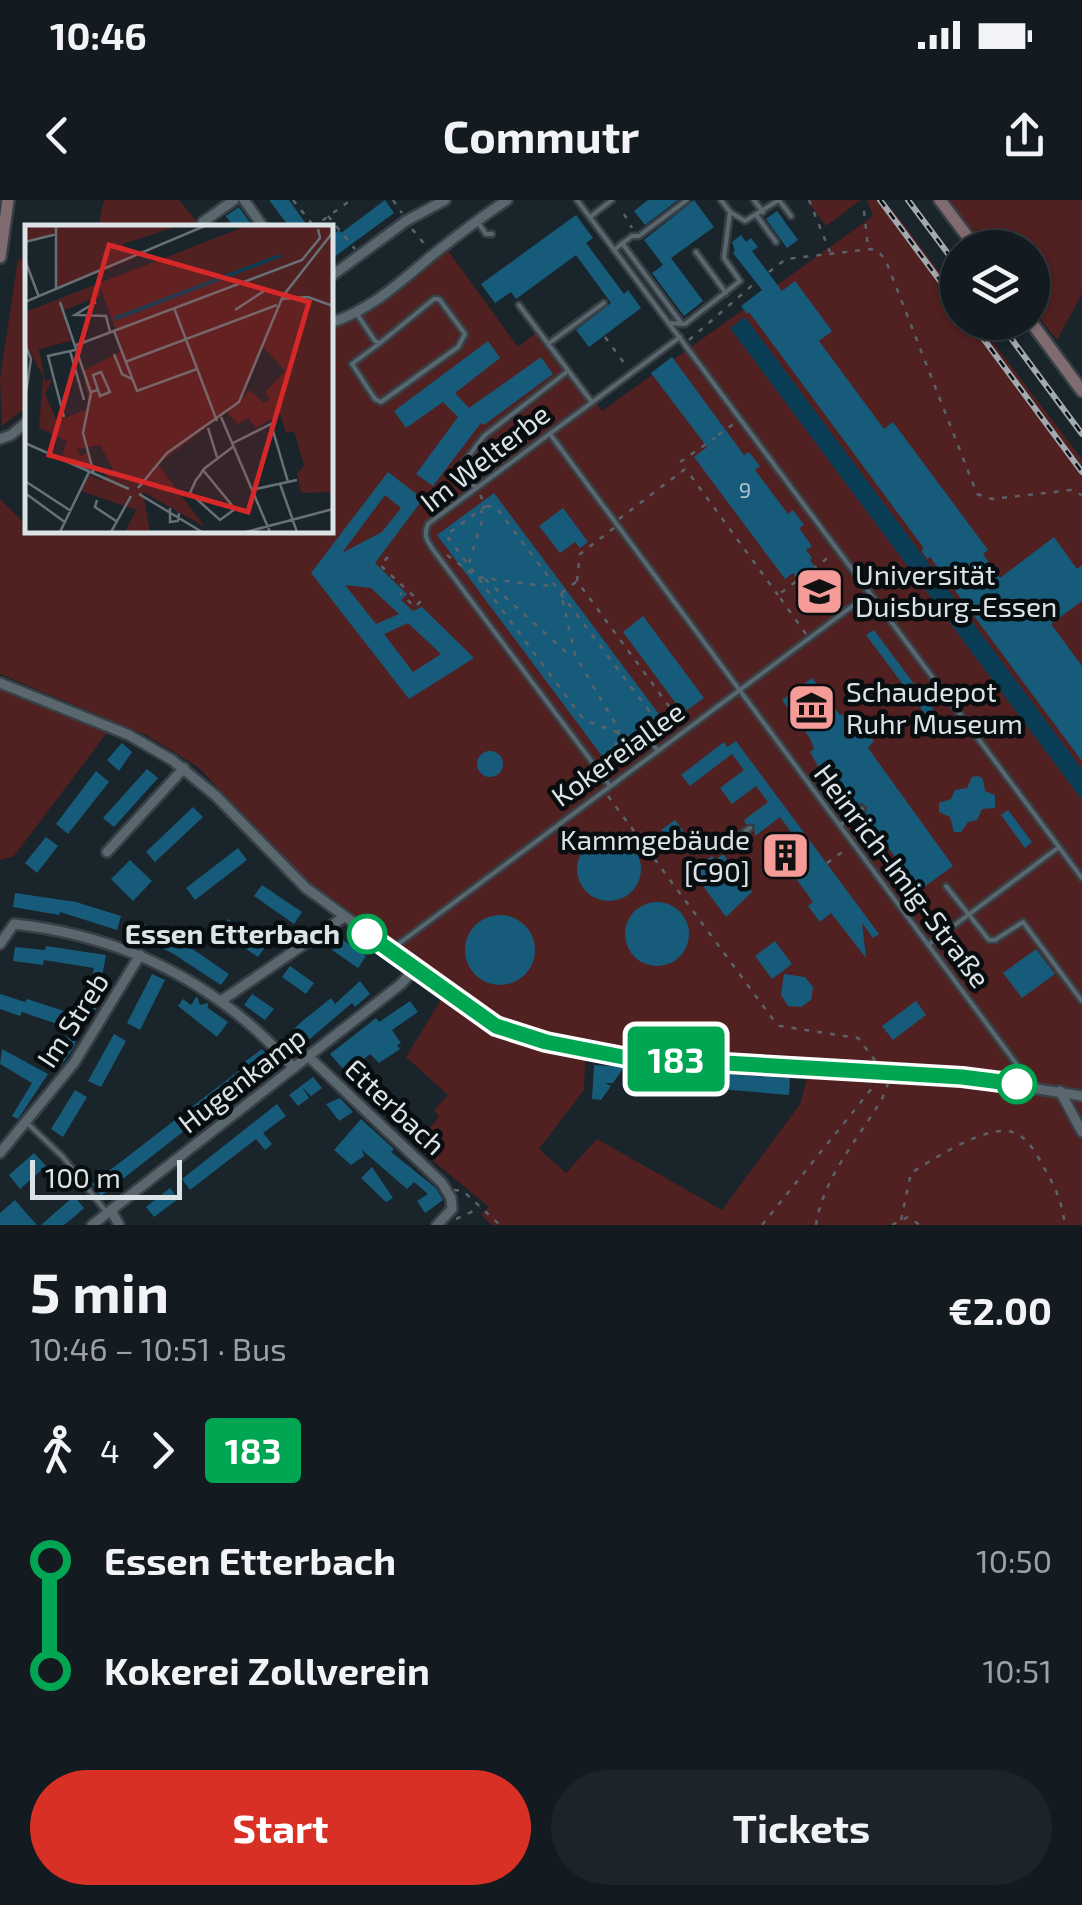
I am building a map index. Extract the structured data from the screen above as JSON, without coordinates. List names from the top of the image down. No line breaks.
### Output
{"streets":{"street":["Im Streb","Hugenkamp","Etterbach"],"lane":["Im Welterbe","Kokereiallee","Heinrich-Imig-Straße"]},"crossings":[["Im Welterbe","Kokereiallee"],["Im Welterbe","Heinrich-Imig-Straße"],["Kokereiallee","Heinrich-Imig-Straße"],["Hugenkamp","Etterbach"]],"places":{"school or university":["Universität Duisburg-Essen"],"museum":["Schaudepot Ruhr Museum"],"building":["Kammgebäude [C90]"],"other":["Essen Etterbach"]},"lines":["bus line 183"],"house_numbers":["9"],"scale_bar":"100 m","page":{"status":"10:46","header":"Commutr","on_map":"183","scale":"100 m","heading":["5 min","10:46 – 10:51 · Bus","€2.00"],"legs":["4","183"],"list":[{"name":"Essen Etterbach","value":"10:50"},{"name":"Kokerei Zollverein","value":"10:51"}],"buttons":["Start","Tickets"]}}
